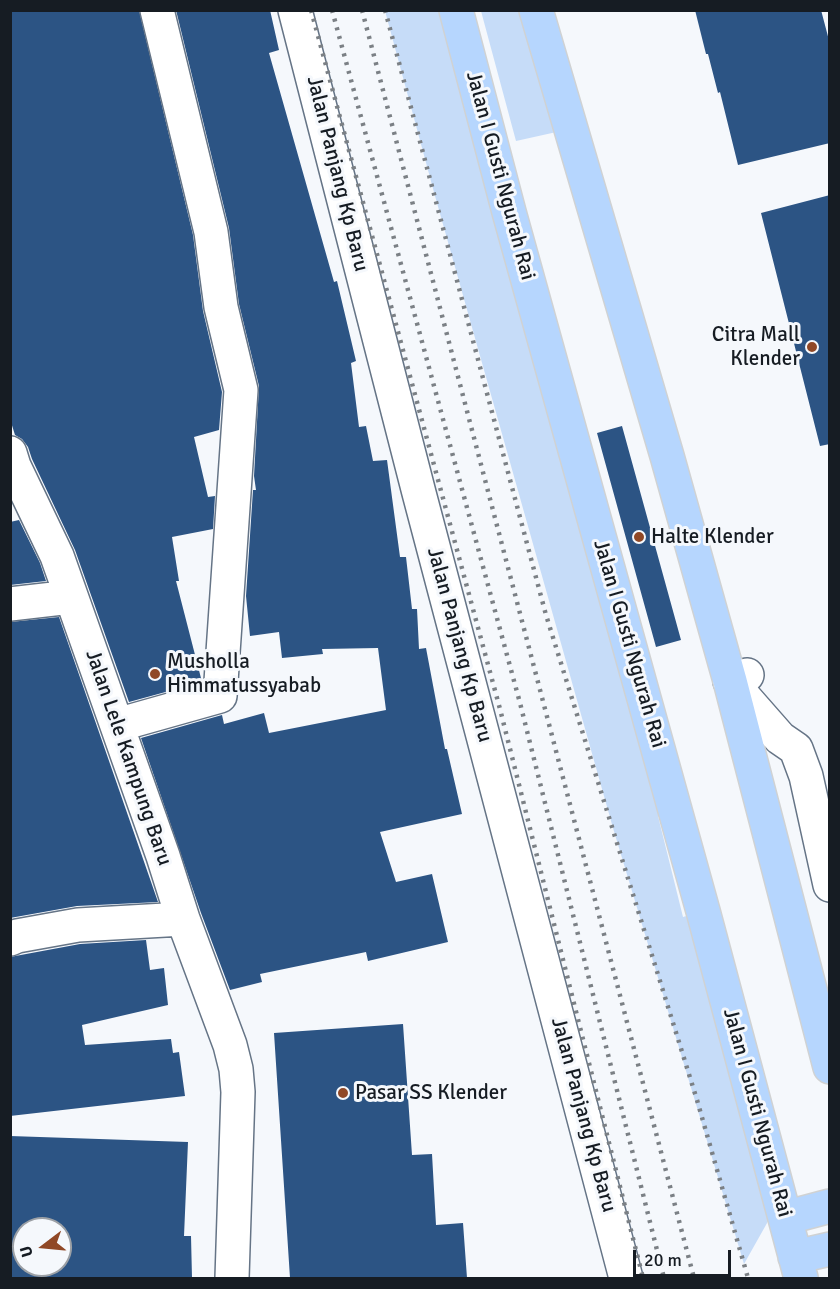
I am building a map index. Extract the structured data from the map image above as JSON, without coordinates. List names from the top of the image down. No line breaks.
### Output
{"streets":{"main road":["Jalan I Gusti Ngurah Rai"],"street":["Jalan Panjang Kp Baru","Jalan Lele Kampung Baru"]},"places":["Citra Mall Klender","Halte Klender","Musholla Himmatussyabab","Pasar SS Klender"],"scale_bar":"20 m","north":"left"}
